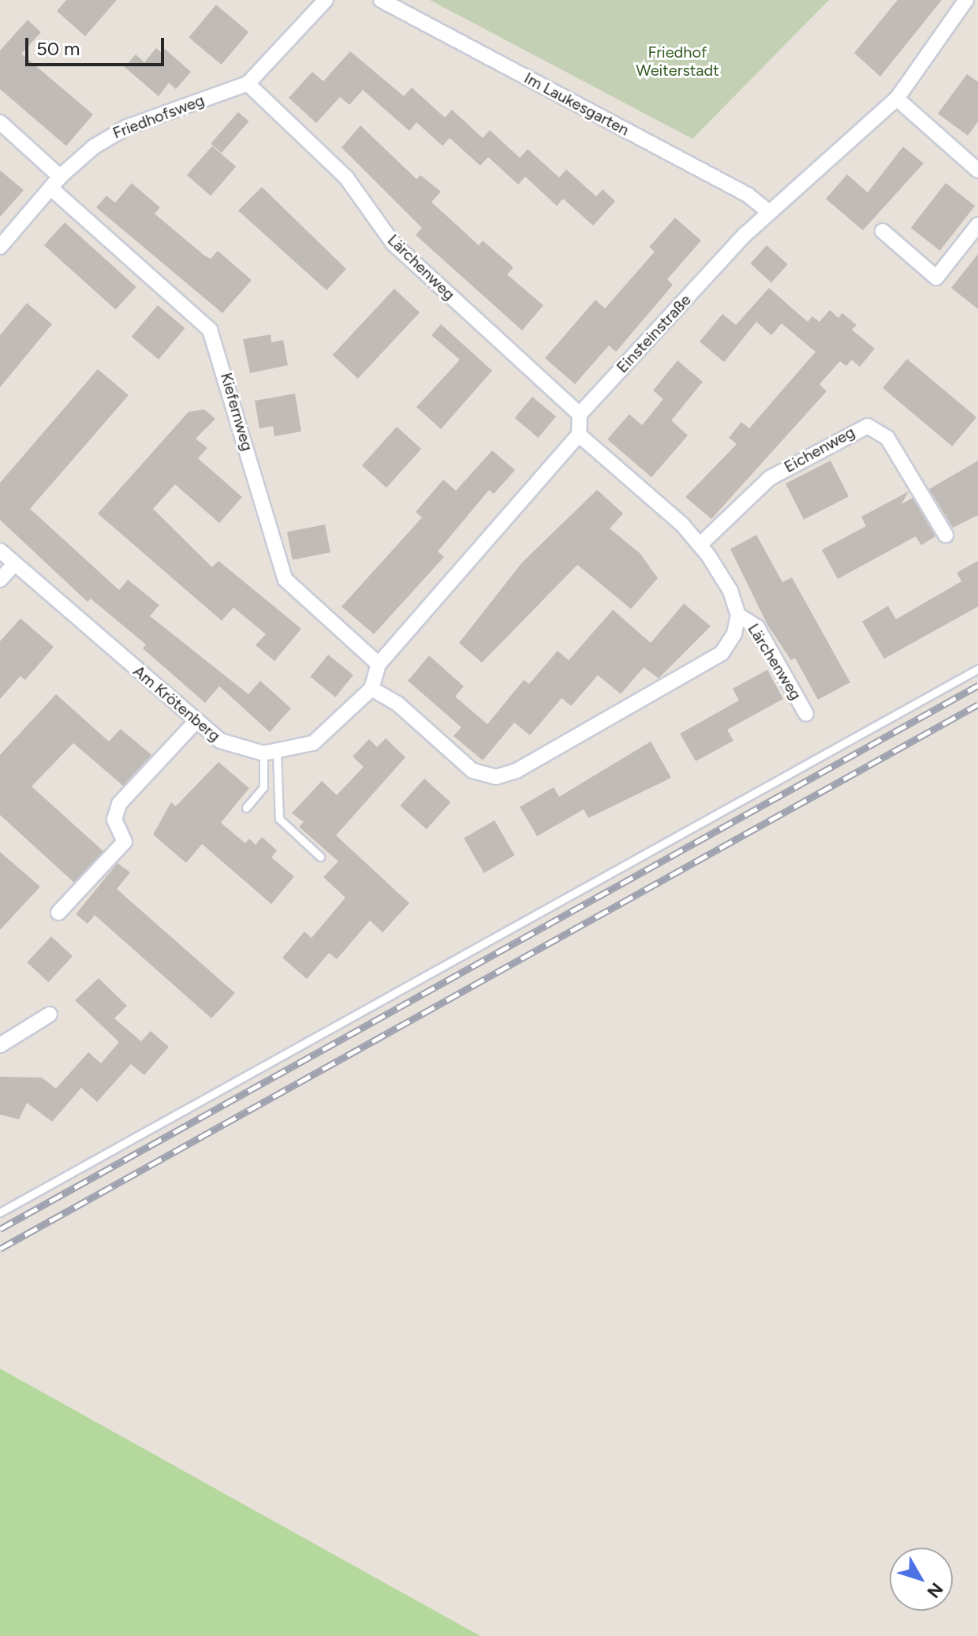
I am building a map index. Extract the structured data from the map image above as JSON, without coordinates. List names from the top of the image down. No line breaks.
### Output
{"streets":{"street":["Im Laukesgarten","Friedhofsweg","Lärchenweg","Einsteinstraße","Kiefernweg","Eichenweg","Am Krötenberg"]},"crossings":[["Im Laukesgarten","Einsteinstraße"],["Friedhofsweg","Lärchenweg"],["Friedhofsweg","Kiefernweg"],["Lärchenweg","Einsteinstraße"],["Lärchenweg","Eichenweg"],["Lärchenweg","Am Krötenberg"]],"parks":["Friedhof Weiterstadt"],"scale_bar":"50 m","north":"bottom right"}
